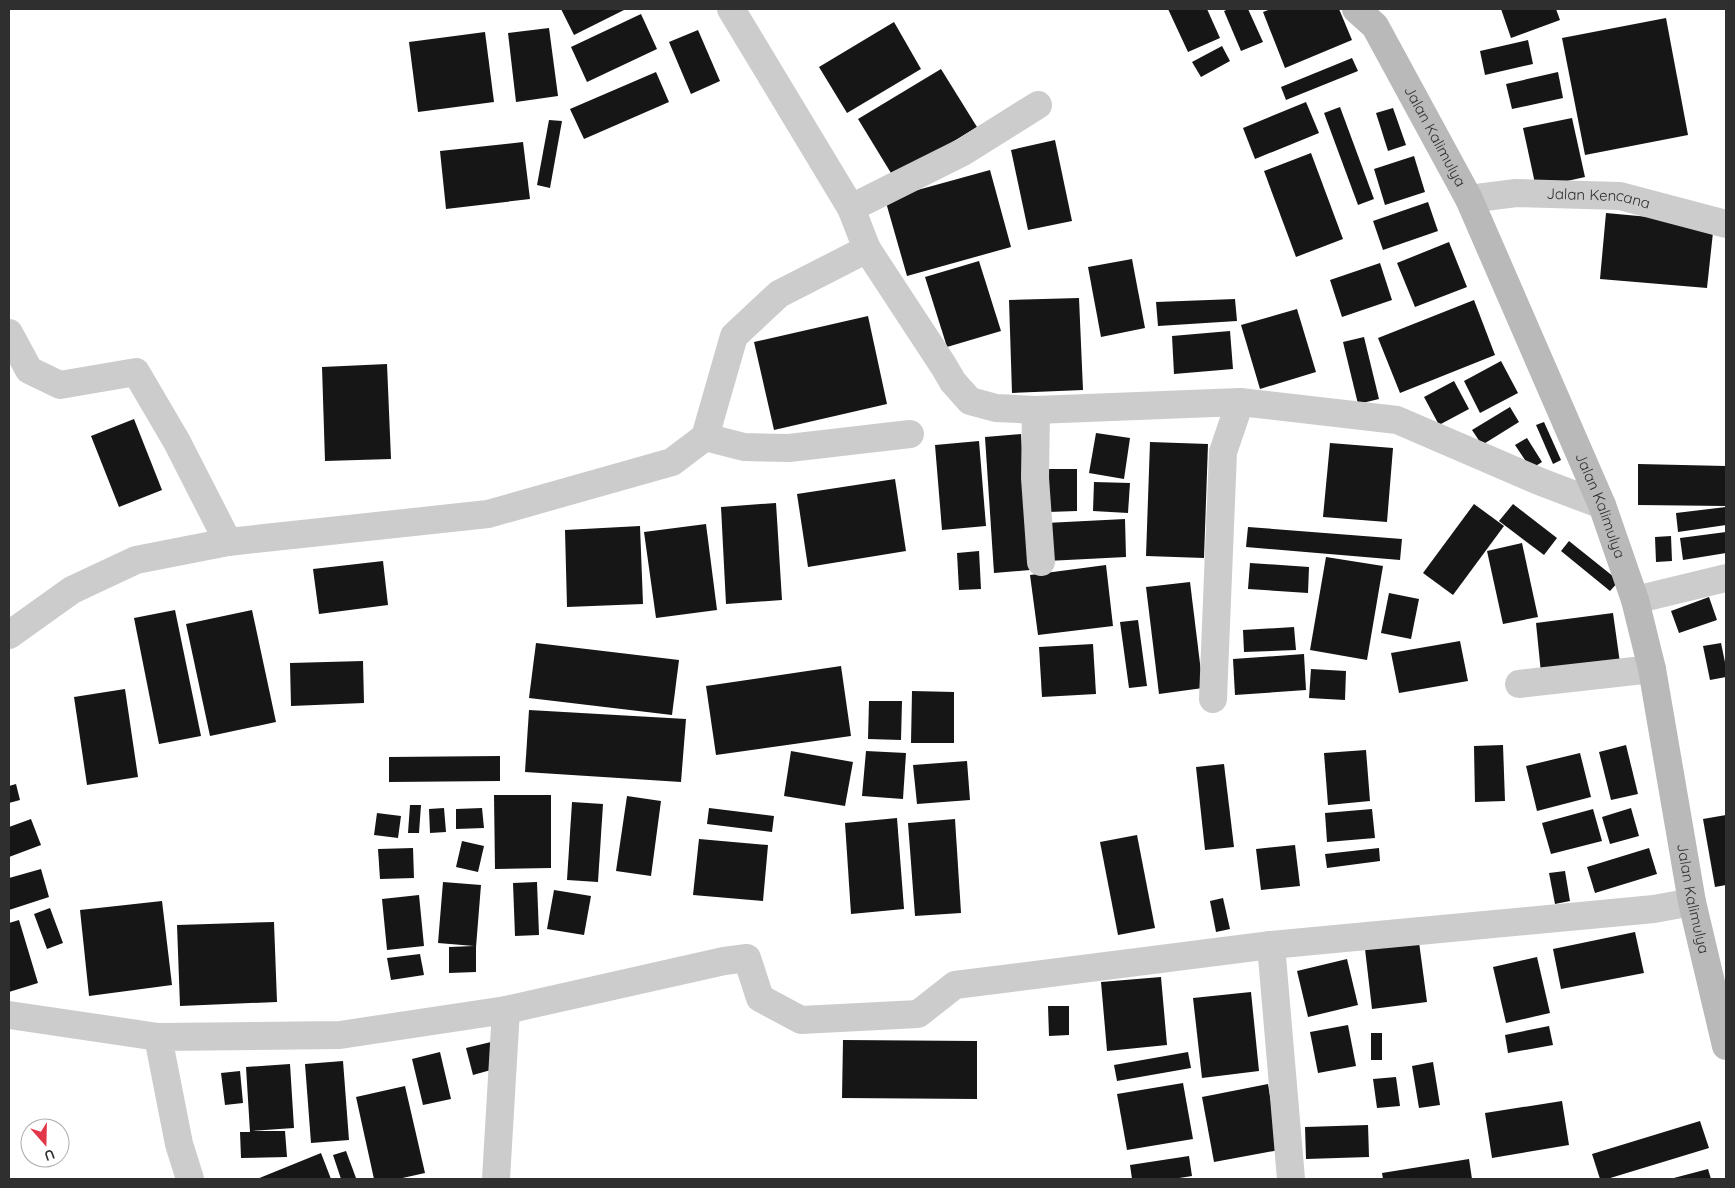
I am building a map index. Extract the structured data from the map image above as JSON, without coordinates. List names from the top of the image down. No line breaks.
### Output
{"streets":{"street":["Jalan Kalimulya","Jalan Kencana"]},"crossings":[["Jalan Kalimulya","Jalan Kencana"]],"north":"bottom"}
